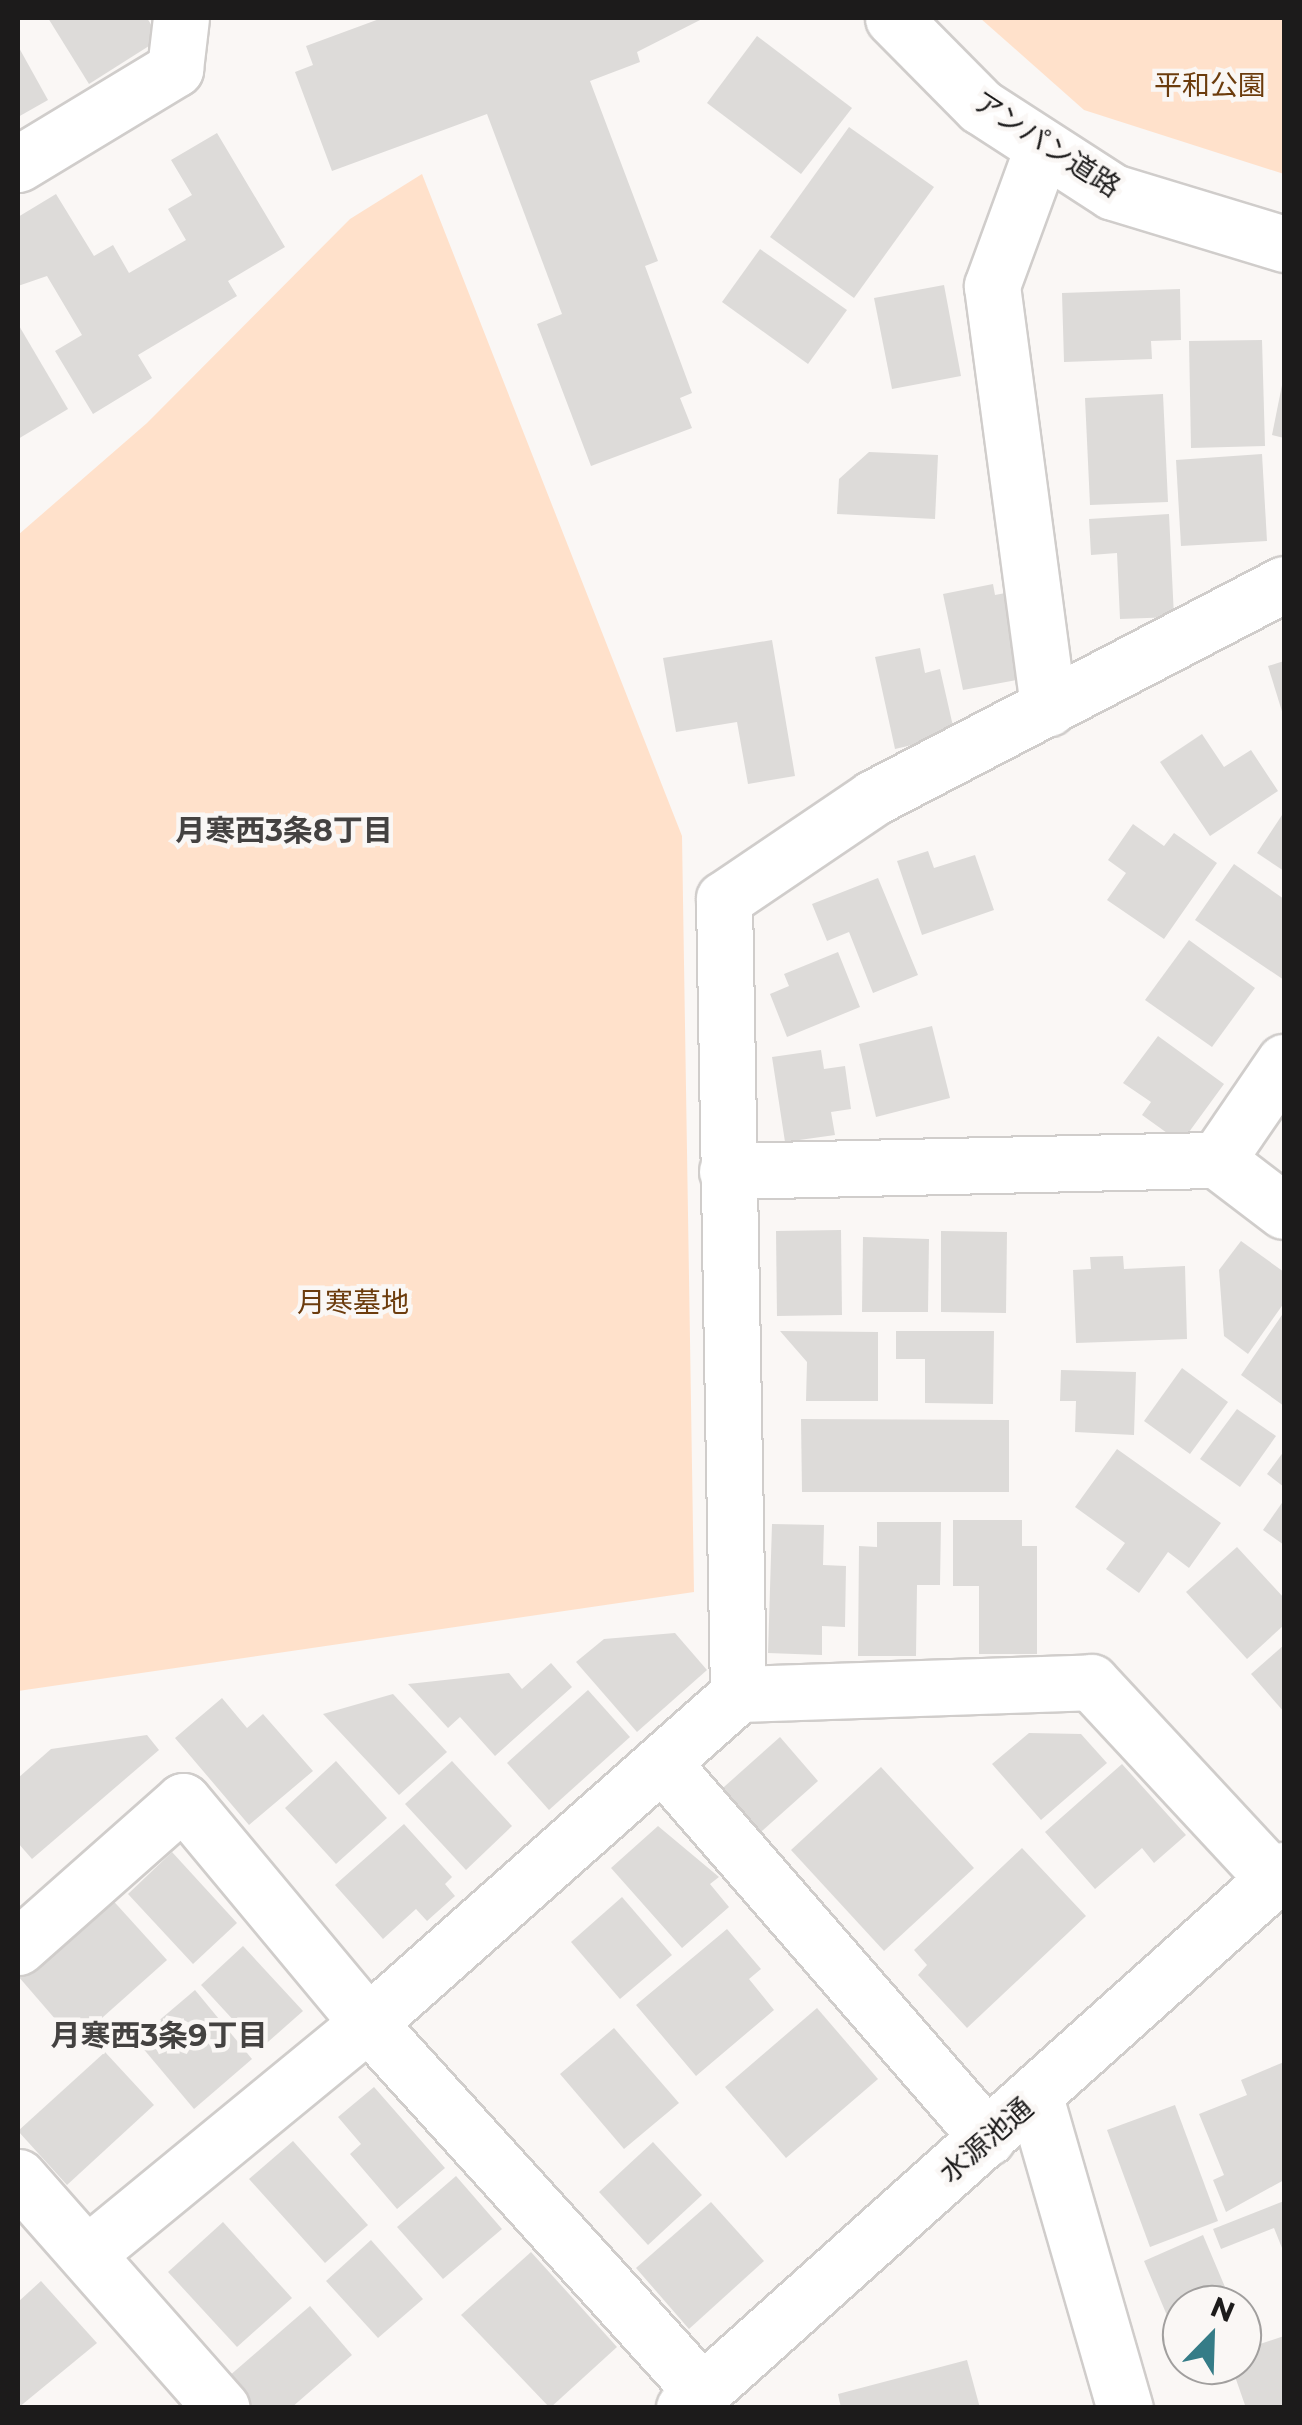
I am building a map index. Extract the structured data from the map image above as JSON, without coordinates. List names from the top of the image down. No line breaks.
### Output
{"streets":{"street":["アンパン道路","水源池通"]},"districts":["月寒西3条8丁目","月寒西3条9丁目"],"parks":["平和公園","月寒墓地"],"north":"top right"}
